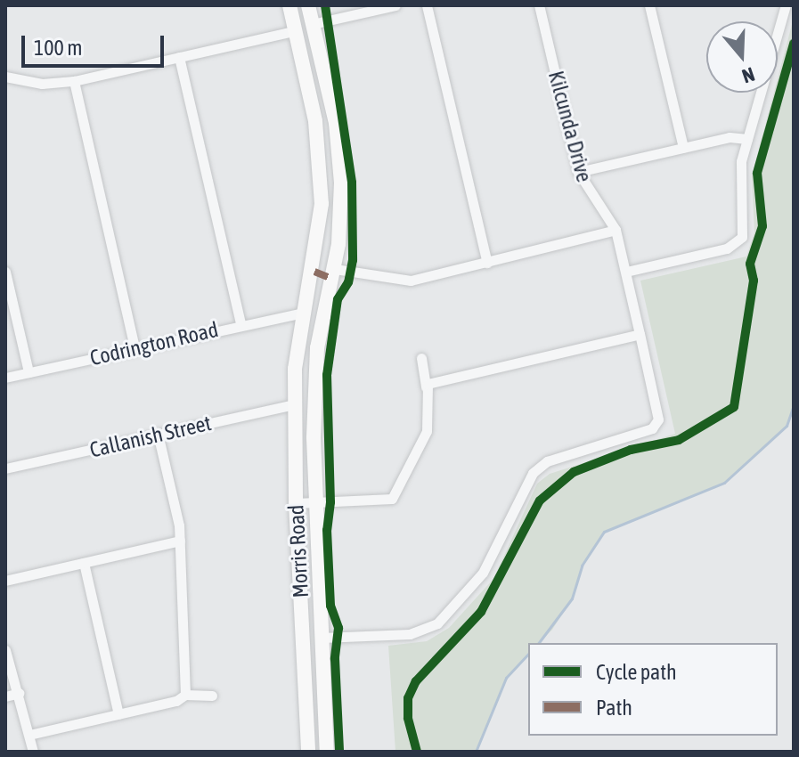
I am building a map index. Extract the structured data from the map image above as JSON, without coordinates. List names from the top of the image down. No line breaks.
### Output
{"streets":{"street":["Kilcunda Drive","Codrington Road","Callanish Street","Morris Road"]},"crossings":[["Codrington Road","Morris Road"],["Callanish Street","Morris Road"]],"legend":["Cycle path","Path"],"scale_bar":"100 m","north":"bottom"}
